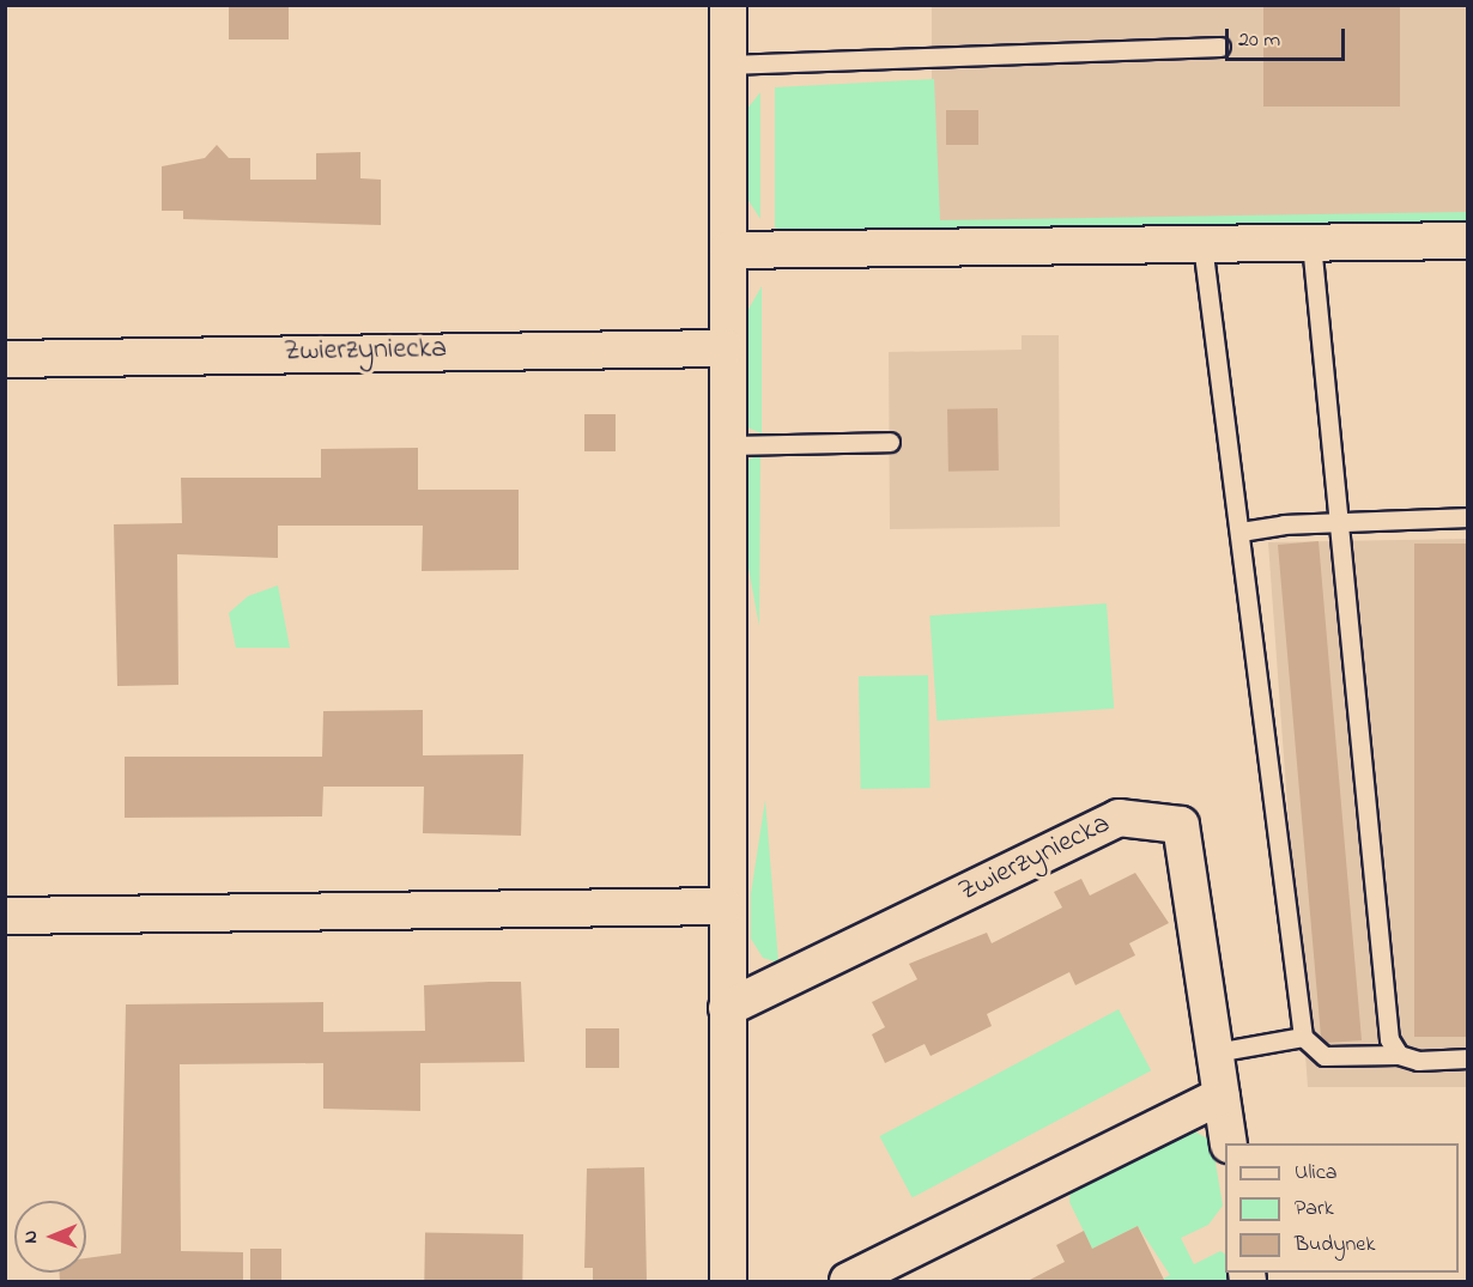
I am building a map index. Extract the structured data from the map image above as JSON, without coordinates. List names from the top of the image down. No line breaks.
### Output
{"streets":{"street":["Zwierzyniecka"]},"legend":["Ulica","Park","Budynek"],"scale_bar":"20 m","north":"left"}
